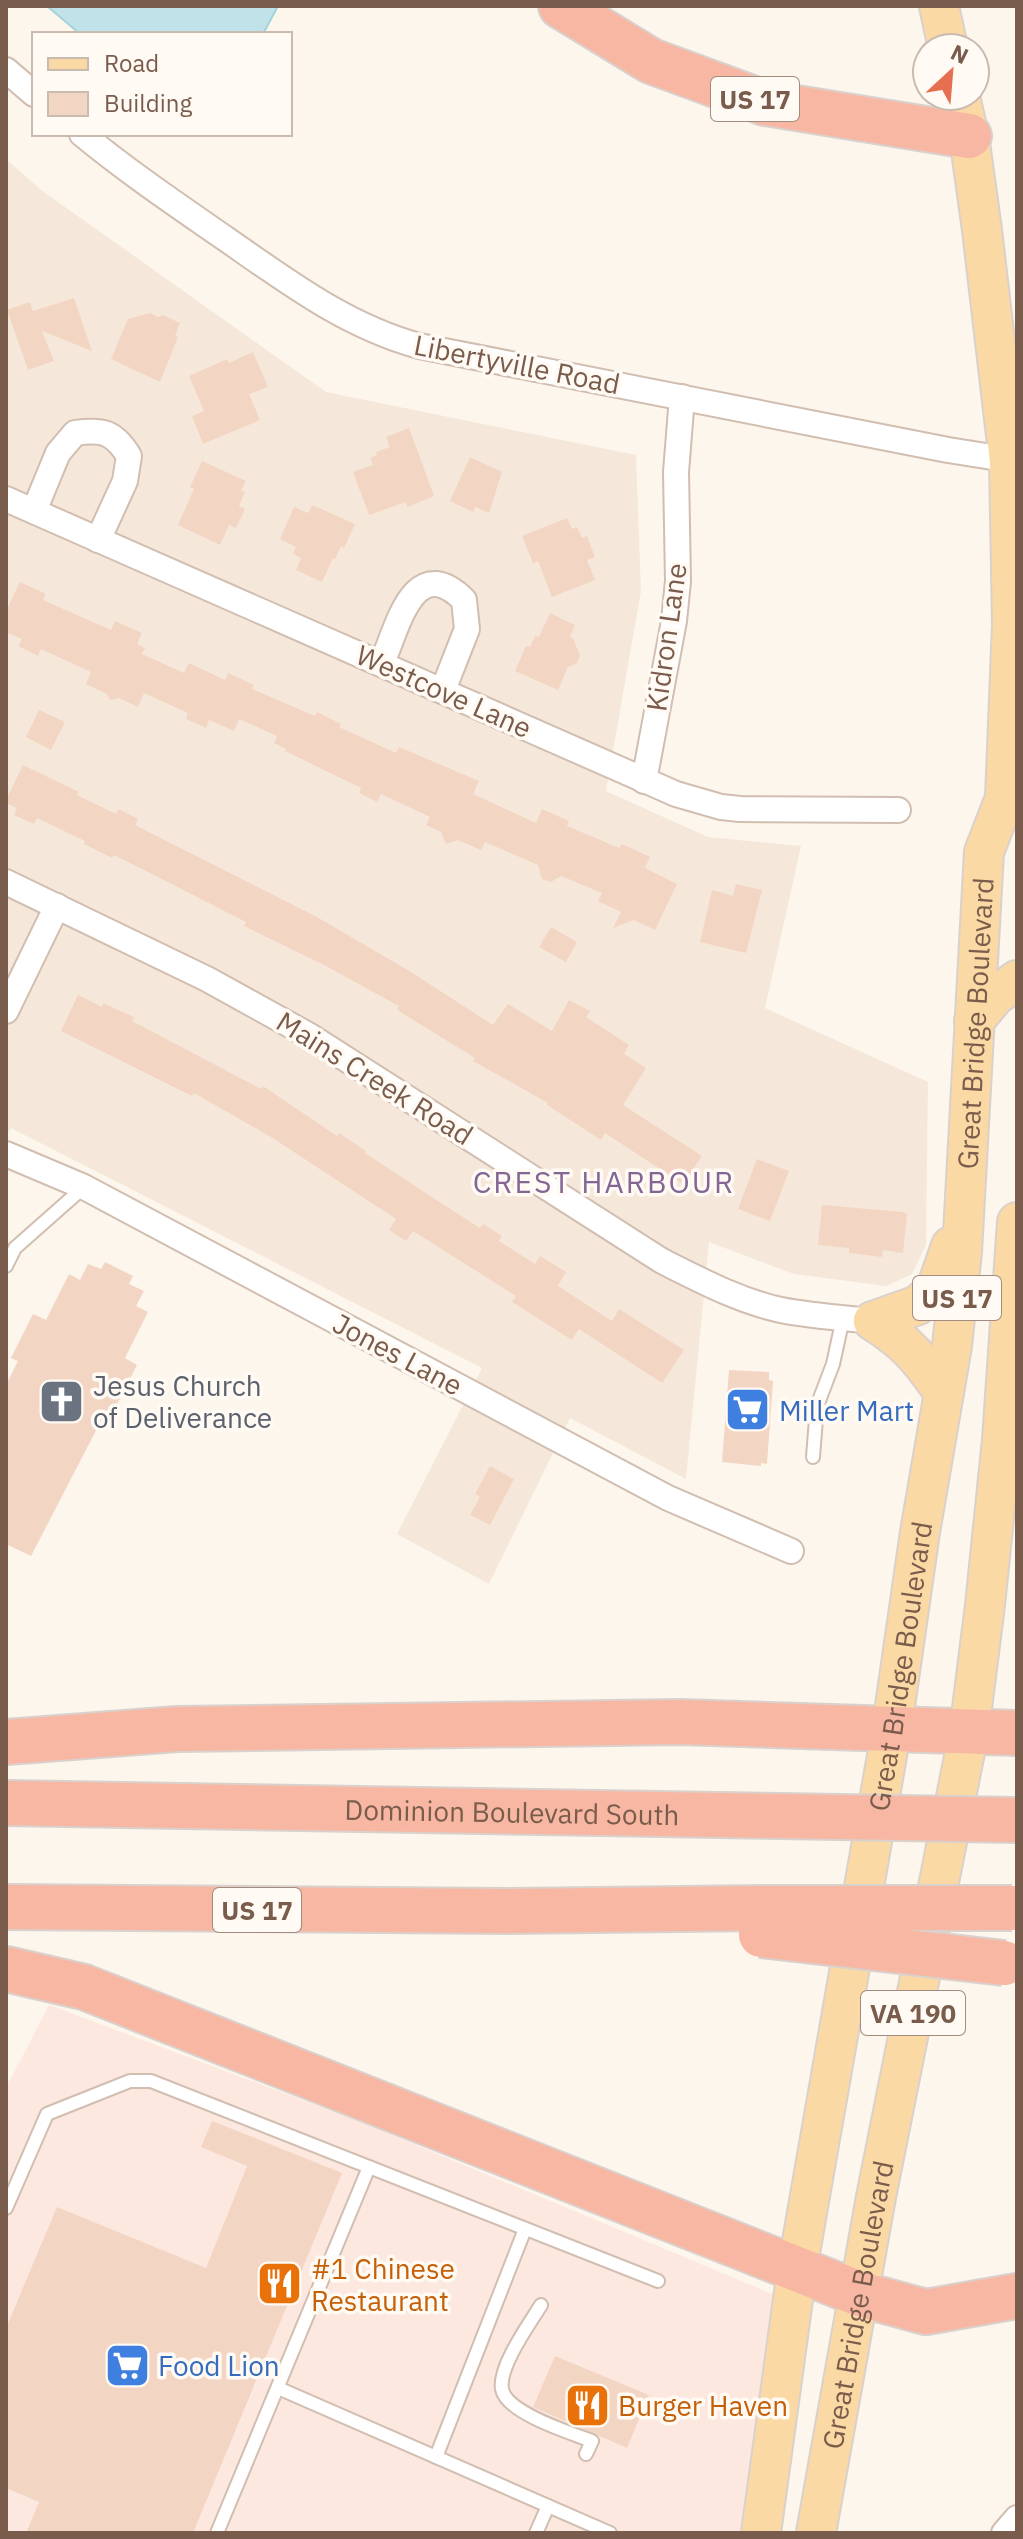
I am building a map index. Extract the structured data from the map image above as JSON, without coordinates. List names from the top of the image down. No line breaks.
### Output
{"streets":{"highway":["US 17","Dominion Boulevard South"],"main road":["Great Bridge Boulevard","VA 190"],"street":["Libertyville Road","Kidron Lane","Westcove Lane","Mains Creek Road","Jones Lane"]},"crossings":[["US 17","Great Bridge Boulevard"],["Libertyville Road","Kidron Lane"],["Libertyville Road","Great Bridge Boulevard"],["Kidron Lane","Westcove Lane"]],"districts":["CREST HARBOUR"],"places":{"church":["Jesus Church of Deliverance"],"supermarket":["Miller Mart","Food Lion"],"restaurant":["#1 Chinese Restaurant","Burger Haven"]},"legend":["Road","Building"],"north":"top right"}
